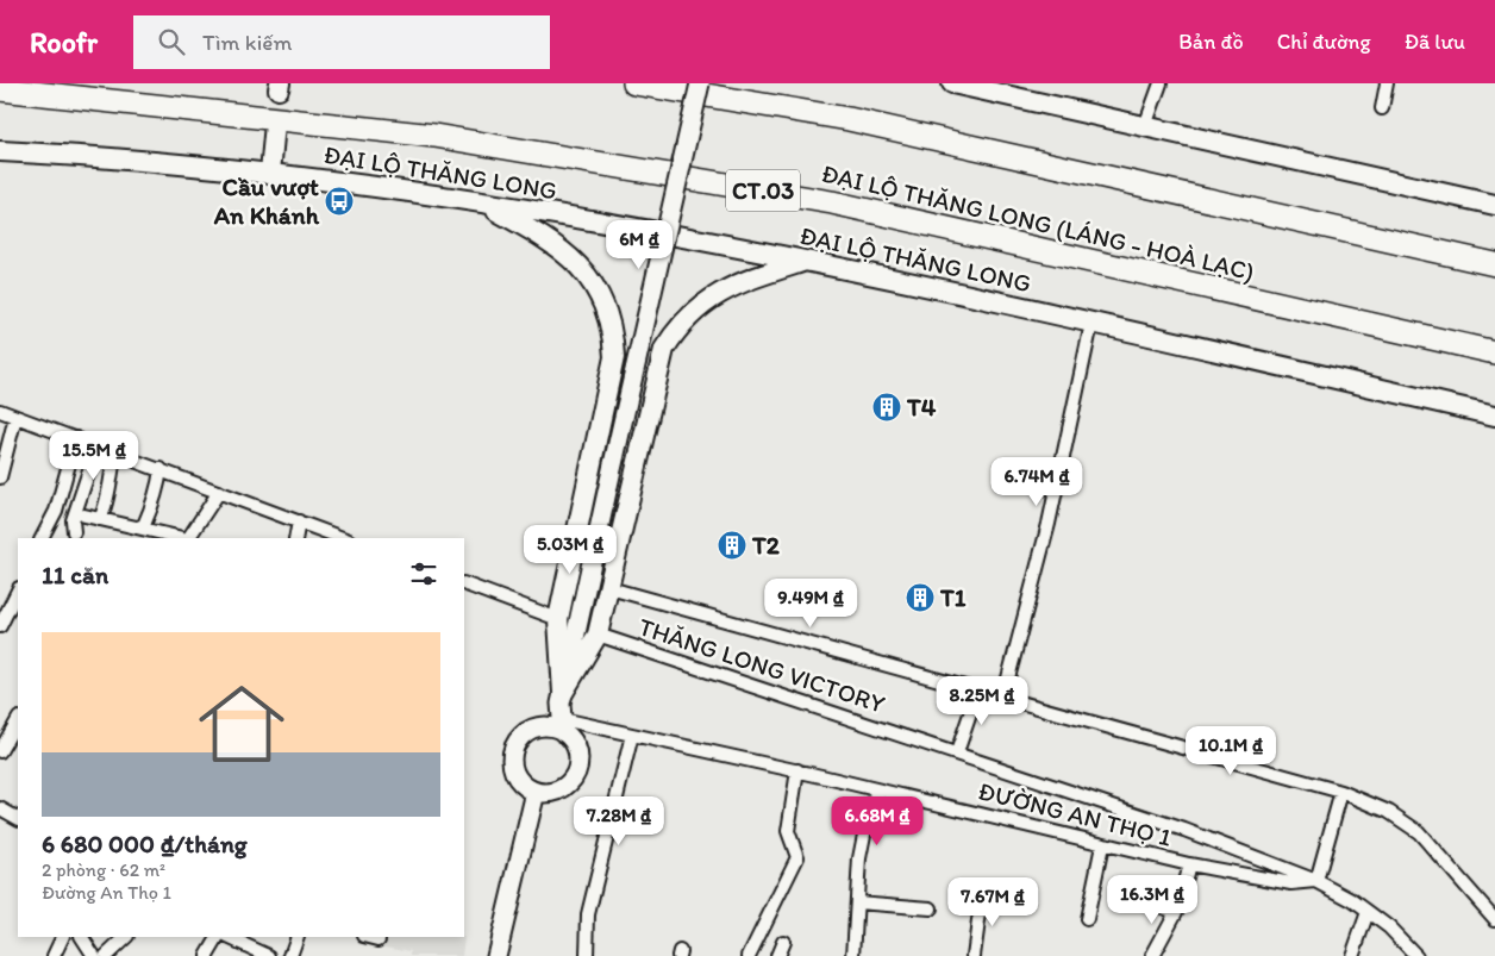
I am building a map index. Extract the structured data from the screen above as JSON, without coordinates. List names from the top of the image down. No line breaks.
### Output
{"streets":{"highway":["CT.03","ĐẠI LỘ THĂNG LONG (LÁNG - HOÀ LẠC)"],"main road":["ĐẠI LỘ THĂNG LONG"],"street":["THĂNG LONG VICTORY","ĐƯỜNG AN THỌ 1"]},"crossings":[["THĂNG LONG VICTORY","ĐƯỜNG AN THỌ 1"]],"places":{"bus stop":["Cầu vượt An Khánh"],"building":["T4","T2","T1"]},"page":{"header":"Roofr","search":"Tìm kiếm","nav":["Bản đồ","Chỉ đường","Đã lưu"],"price":["6M ₫","15.5M ₫","6.74M ₫","5.03M ₫","9.49M ₫","8.25M ₫","10.1M ₫","7.28M ₫","6.68M ₫","16.3M ₫","7.67M ₫"],"heading":"11 căn","list":[{"name":"6 680 000 ₫/tháng","note":"2 phòng · 62 m² · Đường An Thọ 1"}]}}
